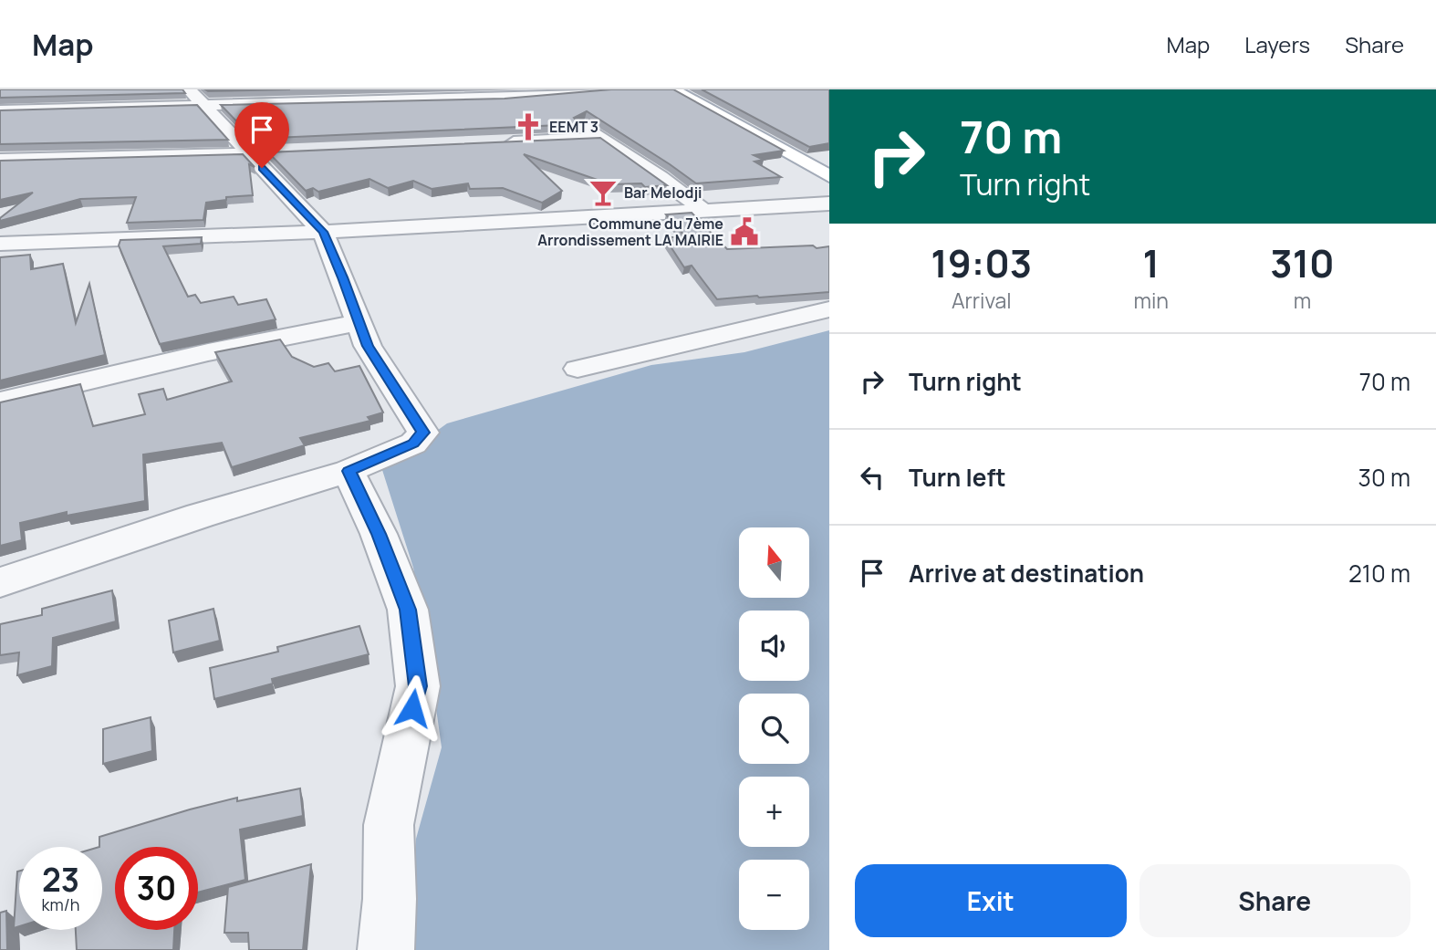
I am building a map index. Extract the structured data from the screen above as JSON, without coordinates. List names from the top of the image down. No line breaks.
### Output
{"places":{"church":["EEMT 3"],"bar":["Bar Melodji"],"public building":["Commune du 7ème Arrondissement LA MAIRIE"]},"north":"top","page":{"header":"Map","nav":["Map","Layers","Share"],"turn":["70 m","Turn right"],"eta":["19:03","Arrival","1","min","310","m"],"list":[{"name":"Turn right","value":"70 m"},{"name":"Turn left","value":"30 m"},{"name":"Arrive at destination","value":"210 m"}],"map_buttons":["+","−"],"speed":"23 km/h","limit":"30","buttons":["Exit","Share"]}}
